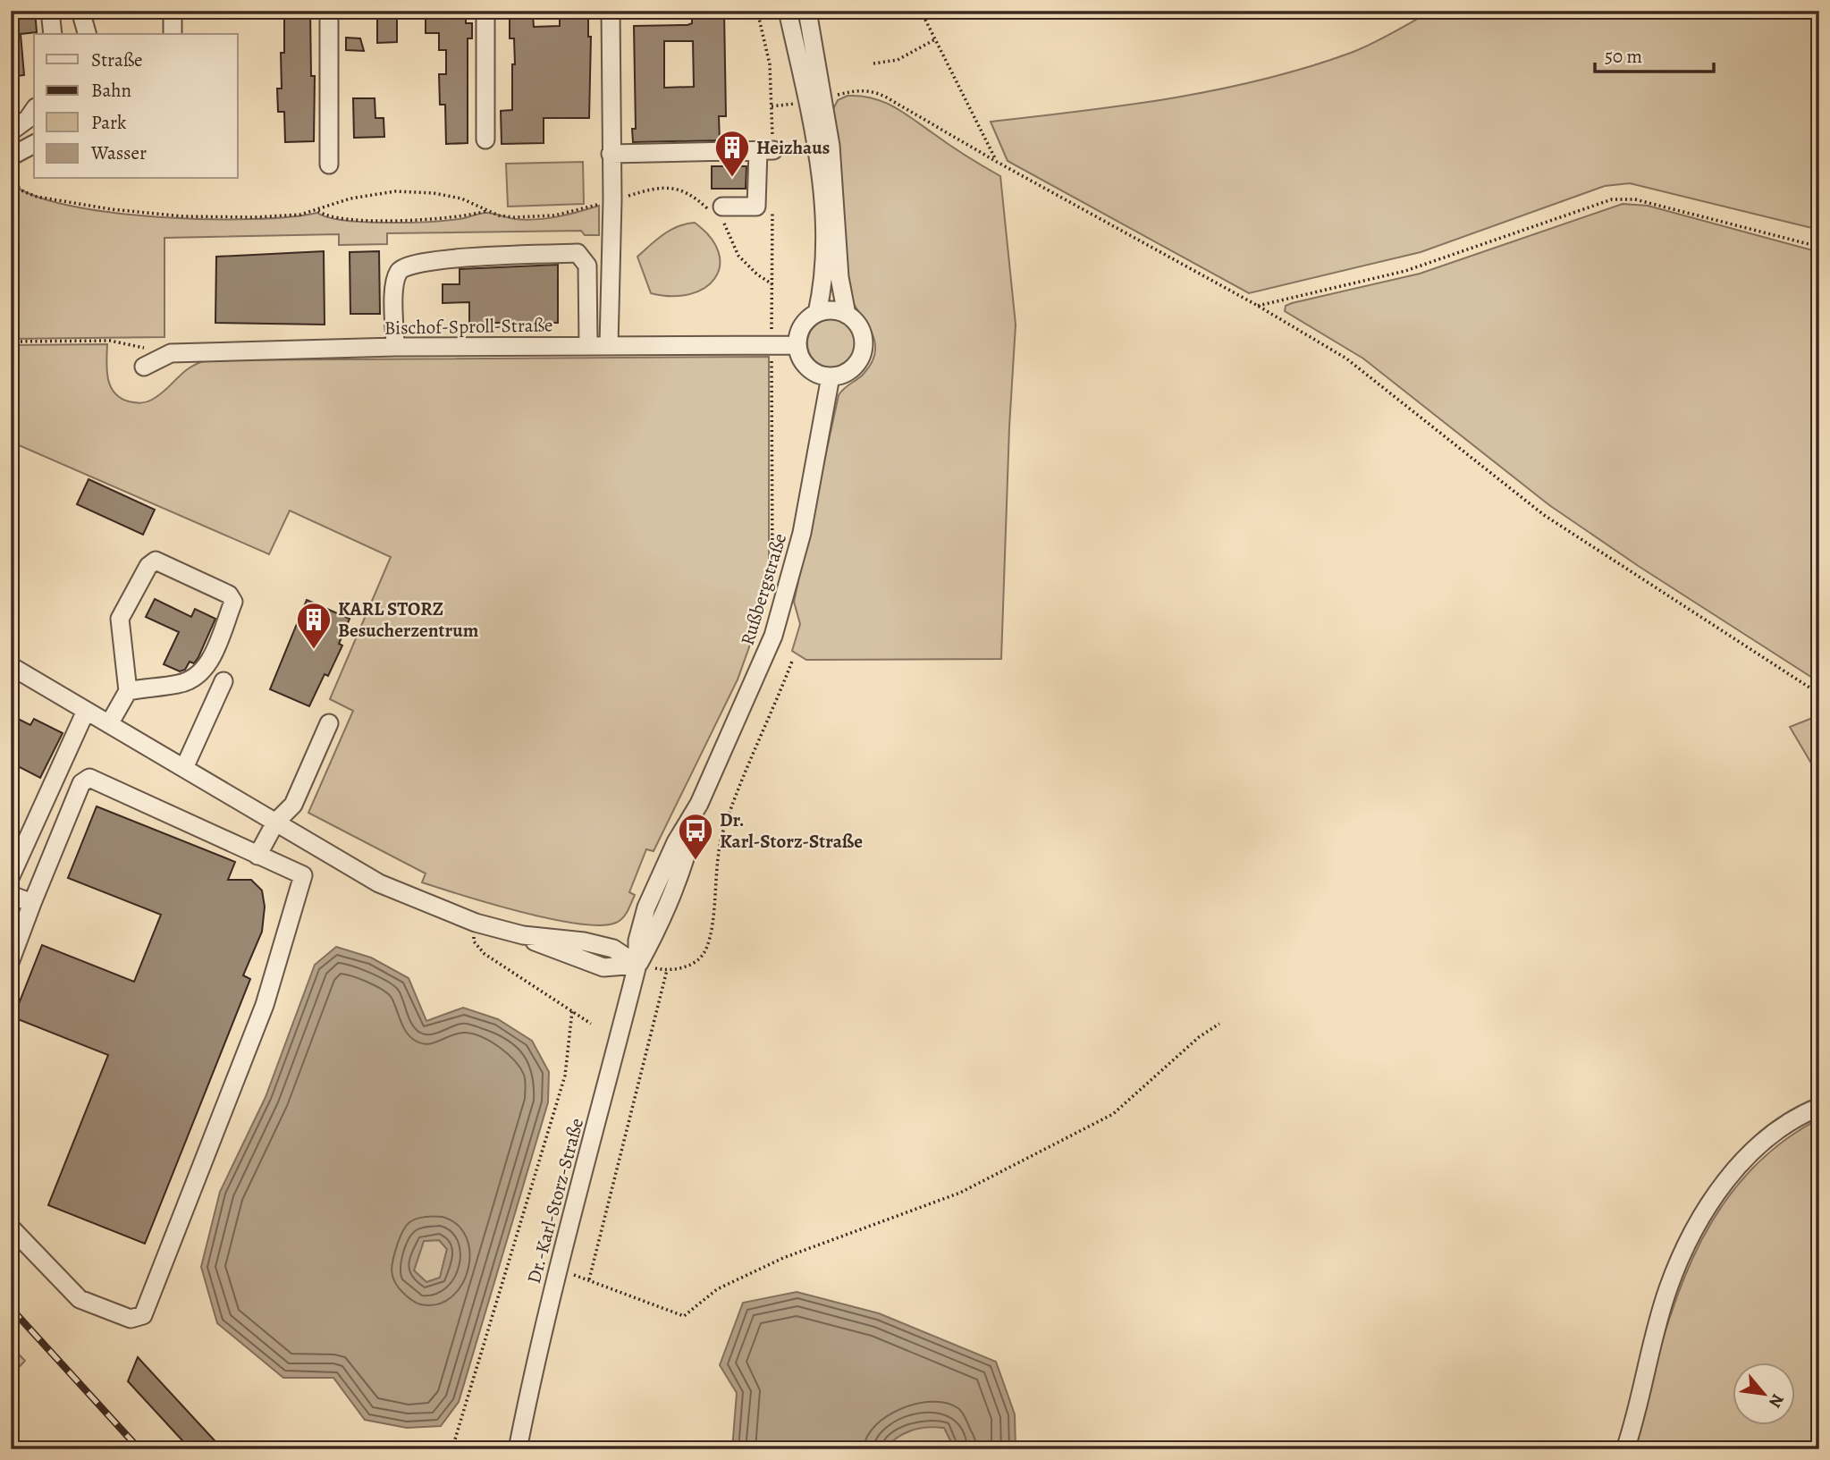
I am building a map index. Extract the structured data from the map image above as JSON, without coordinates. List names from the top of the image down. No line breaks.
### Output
{"streets":{"street":["Bischof-Sproll-Straße","Rußbergstraße","Dr.-Karl-Storz-Straße"]},"crossings":[["Bischof-Sproll-Straße","Rußbergstraße"],["Rußbergstraße","Dr.-Karl-Storz-Straße"]],"places":{"building":["Heizhaus","KARL STORZ Besucherzentrum"],"bus stop":["Dr. Karl-Storz-Straße"]},"legend":["Straße","Bahn","Park","Wasser"],"scale_bar":"50 m","north":"bottom right"}
